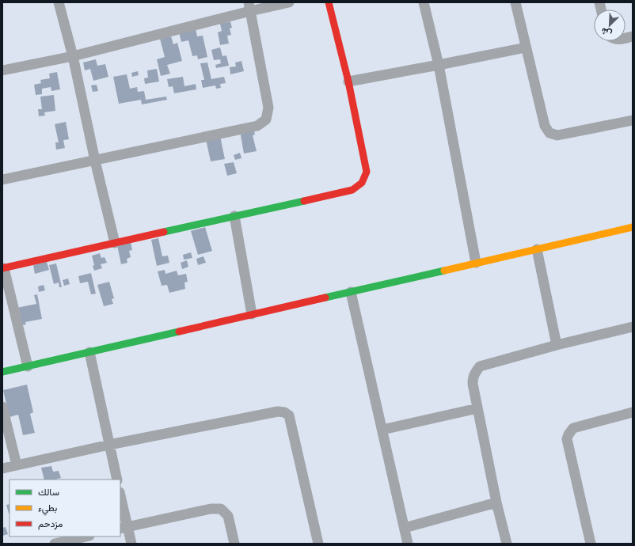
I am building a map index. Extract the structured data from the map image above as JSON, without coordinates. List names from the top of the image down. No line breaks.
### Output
{"legend":["سالك","بطيء","مزدحم"],"north":"bottom left"}
